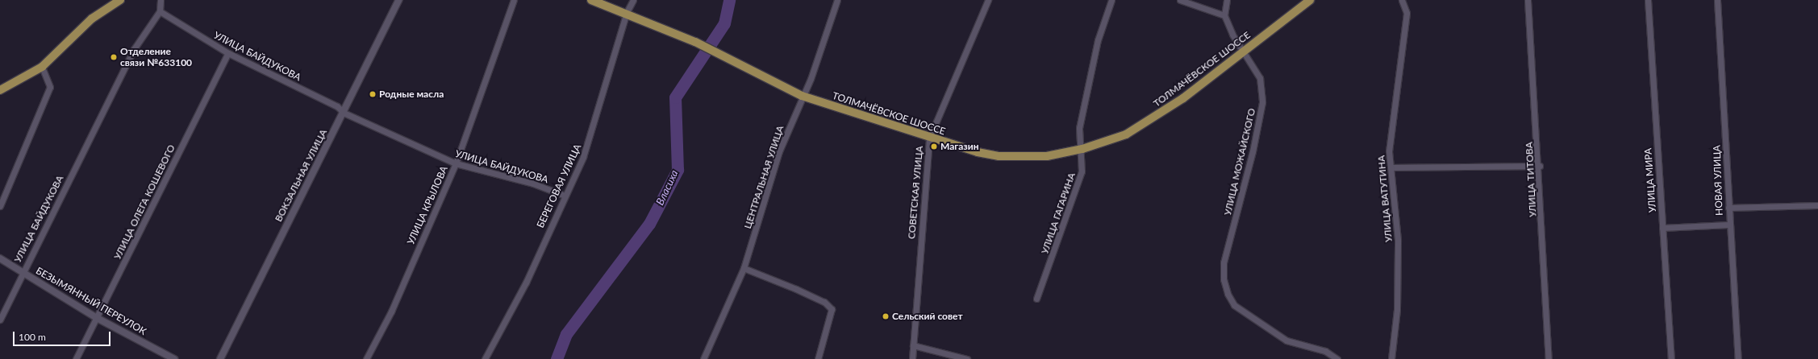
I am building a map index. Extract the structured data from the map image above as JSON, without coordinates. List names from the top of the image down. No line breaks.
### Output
{"streets":{"main road":["ТОЛМАЧЁВСКОЕ ШОССЕ"],"street":["УЛИЦА БАЙДУКОВА","УЛИЦА МОЖАЙСКОГО","ВОКЗАЛЬНАЯ УЛИЦА","ЦЕНТРАЛЬНАЯ УЛИЦА","УЛИЦА ТИТОВА","УЛИЦА МИРА","НОВАЯ УЛИЦА","БЕРЕГОВАЯ УЛИЦА","СОВЕТСКАЯ УЛИЦА","УЛИЦА ВАТУТИНА","УЛИЦА ОЛЕГА КОШЕВОГО","УЛИЦА КРЫЛОВА","УЛИЦА ГАГАРИНА","БЕЗЫМЯННЫЙ ПЕРЕУЛОК"]},"crossings":[["УЛИЦА БАЙДУКОВА","ВОКЗАЛЬНАЯ УЛИЦА"],["УЛИЦА БАЙДУКОВА","БЕРЕГОВАЯ УЛИЦА"],["УЛИЦА БАЙДУКОВА","УЛИЦА ОЛЕГА КОШЕВОГО"],["УЛИЦА БАЙДУКОВА","УЛИЦА КРЫЛОВА"],["УЛИЦА БАЙДУКОВА","БЕЗЫМЯННЫЙ ПЕРЕУЛОК"],["ТОЛМАЧЁВСКОЕ ШОССЕ","УЛИЦА МОЖАЙСКОГО"],["ТОЛМАЧЁВСКОЕ ШОССЕ","ЦЕНТРАЛЬНАЯ УЛИЦА"],["ТОЛМАЧЁВСКОЕ ШОССЕ","БЕРЕГОВАЯ УЛИЦА"],["ТОЛМАЧЁВСКОЕ ШОССЕ","СОВЕТСКАЯ УЛИЦА"],["ТОЛМАЧЁВСКОЕ ШОССЕ","УЛИЦА ГАГАРИНА"],["УЛИЦА ОЛЕГА КОШЕВОГО","БЕЗЫМЯННЫЙ ПЕРЕУЛОК"]],"water":["Власиха"],"places":["Отделение связи №633100","Родные масла","Магазин","Сельский совет"],"scale_bar":"100 m"}
